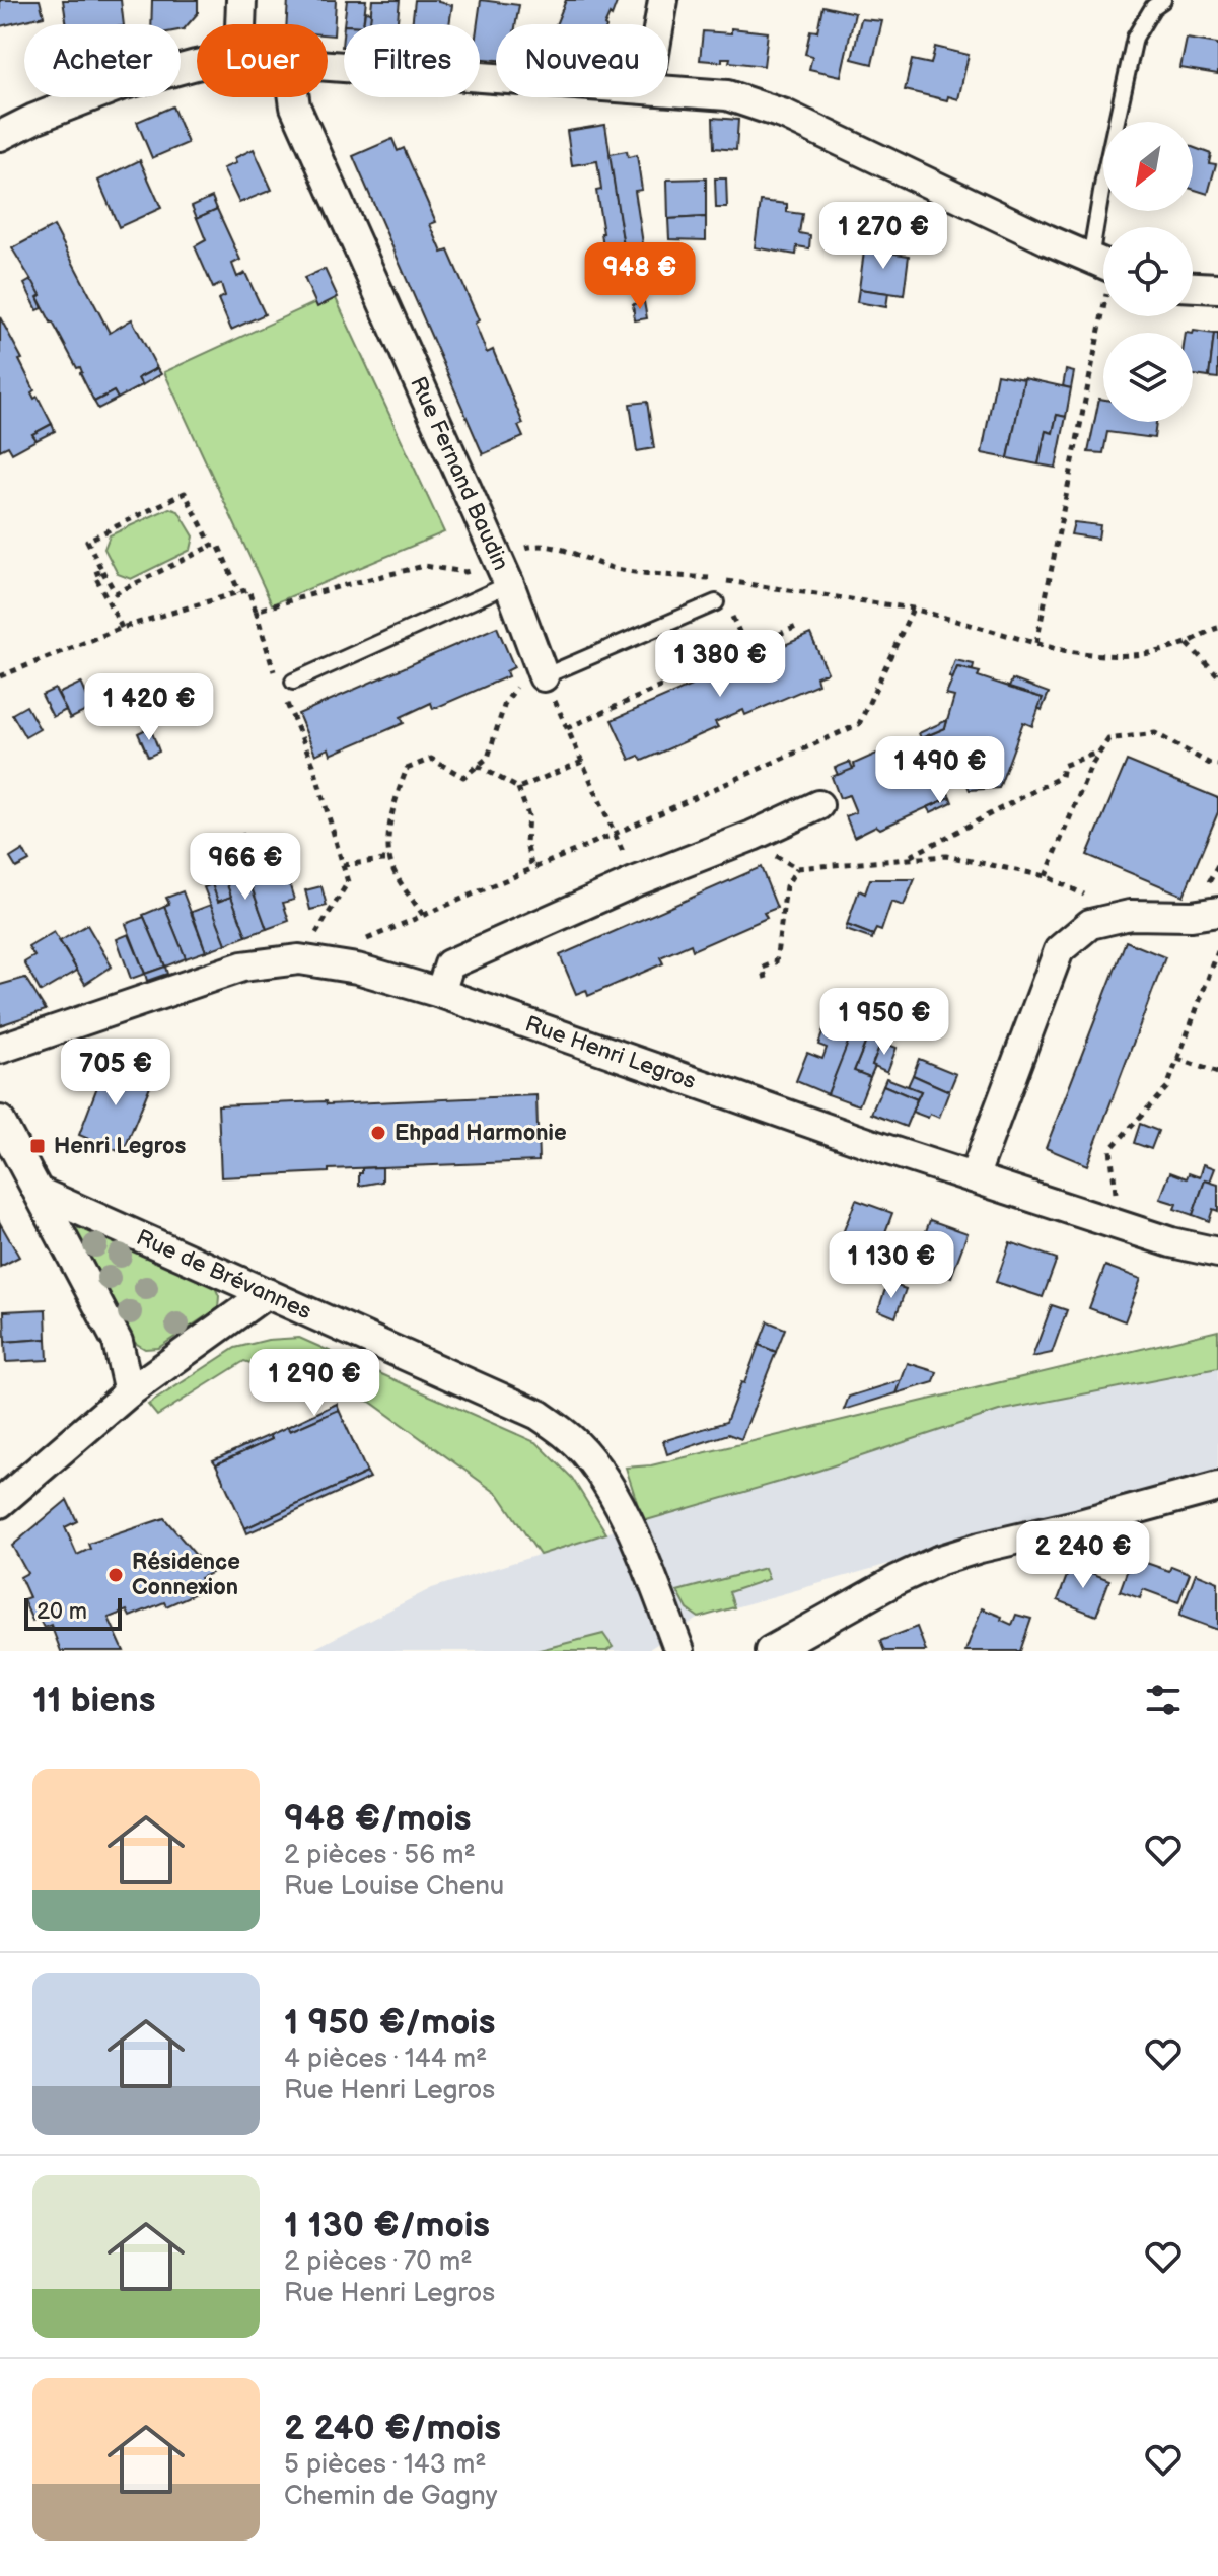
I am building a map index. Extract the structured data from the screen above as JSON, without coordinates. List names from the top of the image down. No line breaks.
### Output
{"streets":{"street":["Rue Fernand Baudin","Rue Henri Legros","Rue de Brévannes"]},"places":{"other":["Ehpad Harmonie","Résidence Connexion"],"transit":["Henri Legros"]},"scale_bar":"20 m","north":"bottom left","page":{"chip":["Acheter","Louer","Filtres","Nouveau"],"price":["1 270 €","948 €","1 380 €","1 420 €","1 490 €","966 €","1 950 €","705 €","1 130 €","1 290 €","2 240 €"],"scale":"20 m","heading":"11 biens","list":[{"name":"948 €/mois","note":"2 pièces · 56 m² · Rue Louise Chenu"},{"name":"1 950 €/mois","note":"4 pièces · 144 m² · Rue Henri Legros"},{"name":"1 130 €/mois","note":"2 pièces · 70 m² · Rue Henri Legros"},{"name":"2 240 €/mois","note":"5 pièces · 143 m² · Chemin de Gagny"}]}}
